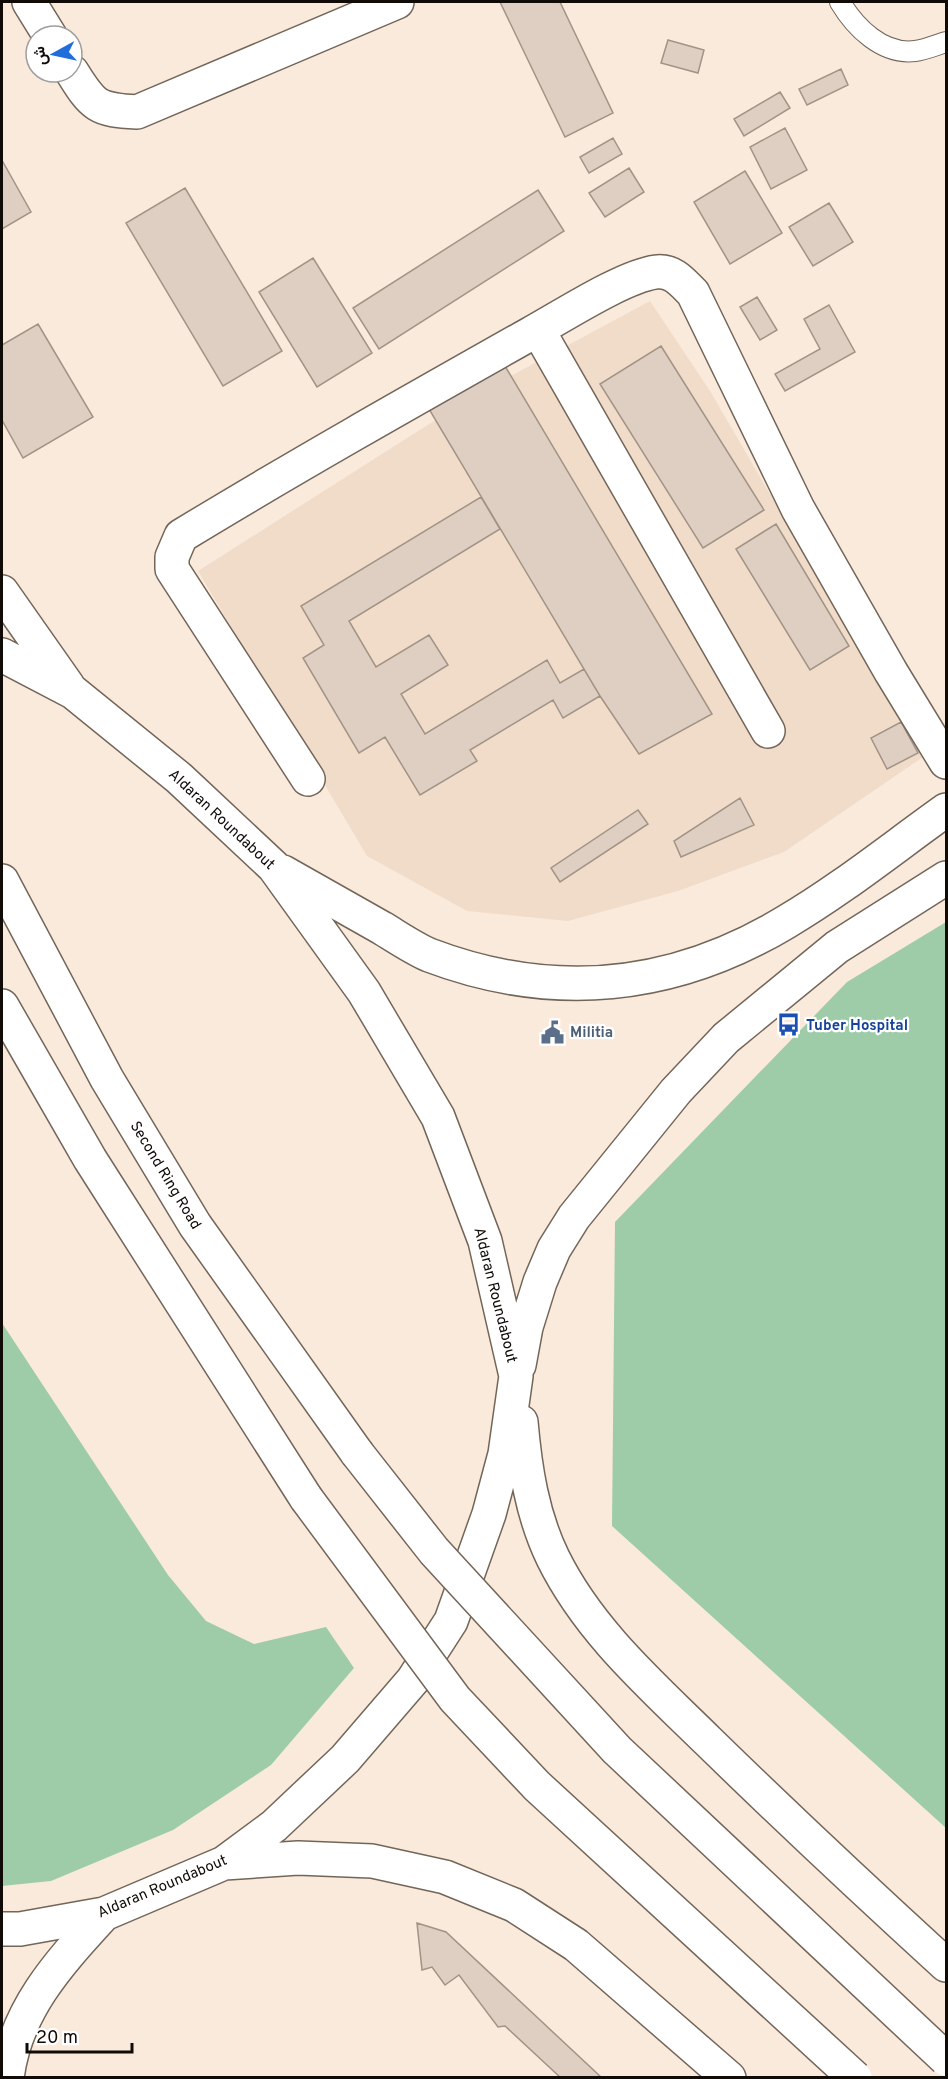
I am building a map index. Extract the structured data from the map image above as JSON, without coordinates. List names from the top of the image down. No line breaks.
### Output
{"streets":{"main road":["Aldaran Roundabout","Second Ring Road"]},"places":{"bus stop":["Tuber Hospital"],"public building":["Militia"]},"scale_bar":"20 m","north":"left"}
